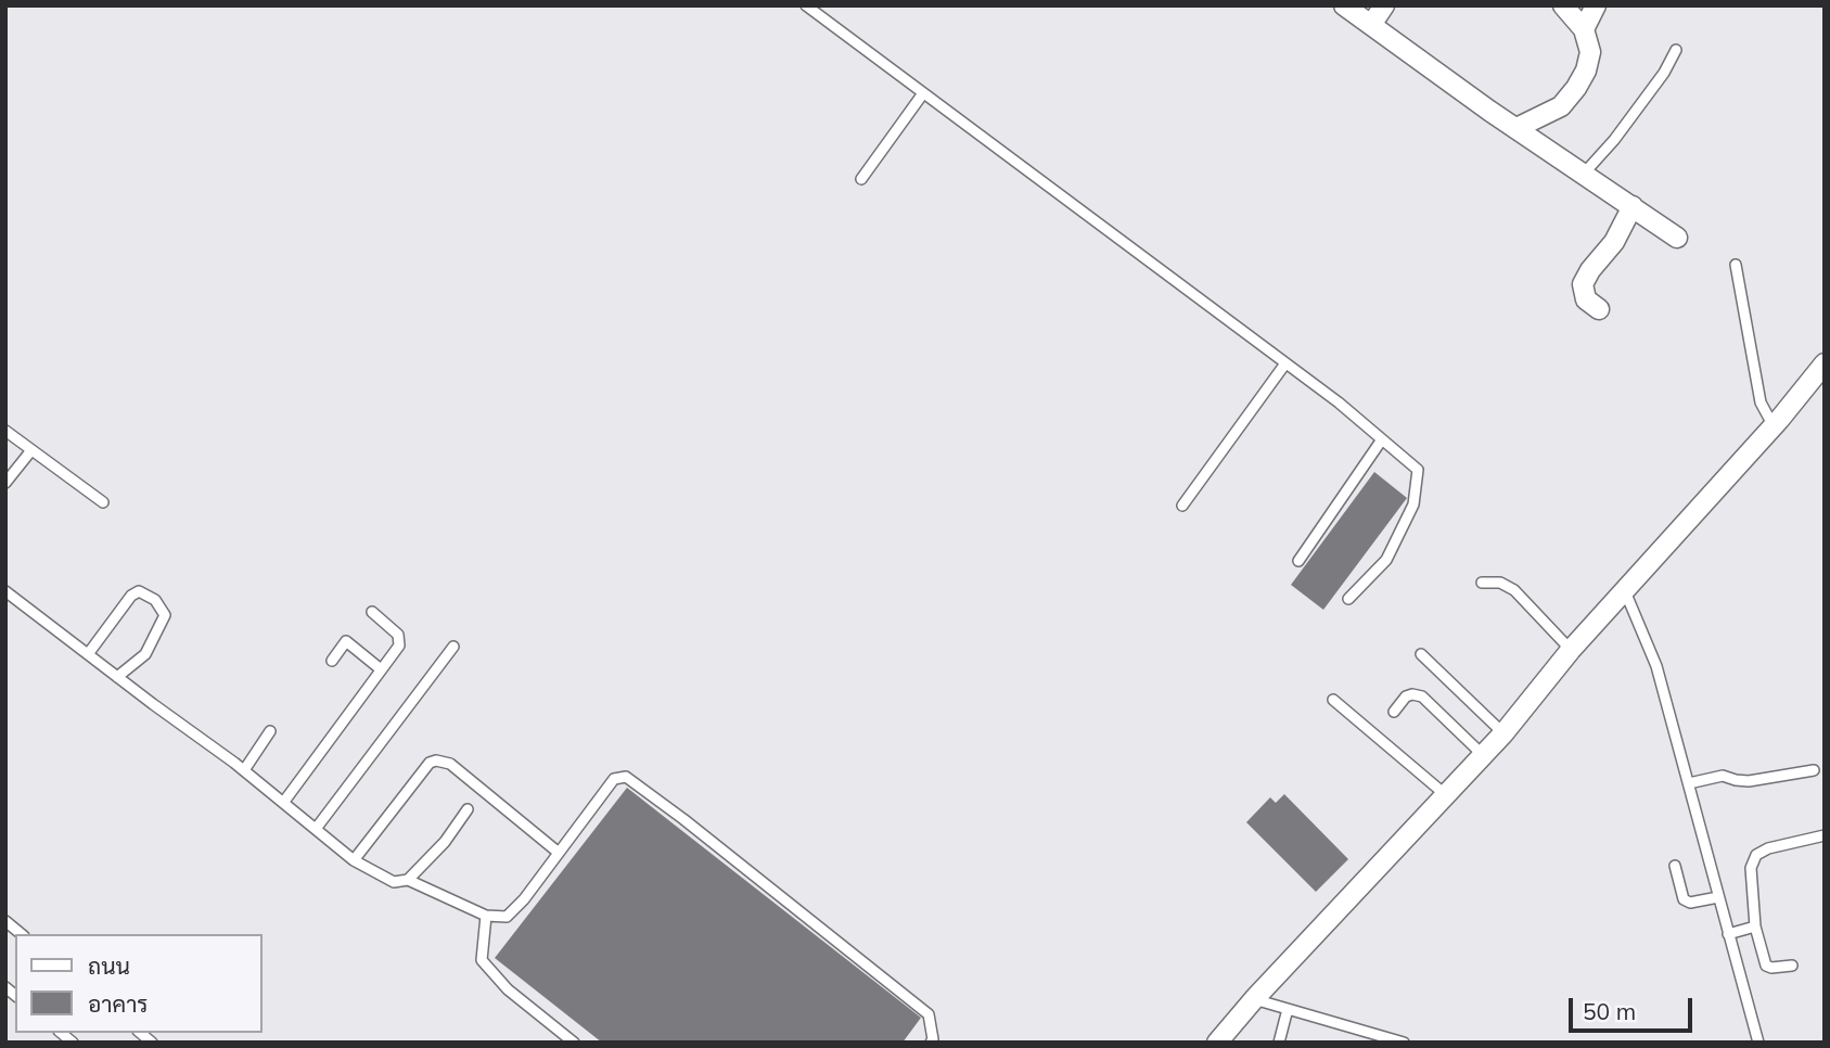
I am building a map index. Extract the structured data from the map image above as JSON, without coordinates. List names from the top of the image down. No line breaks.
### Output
{"legend":["ถนน","อาคาร"],"scale_bar":"50 m"}
